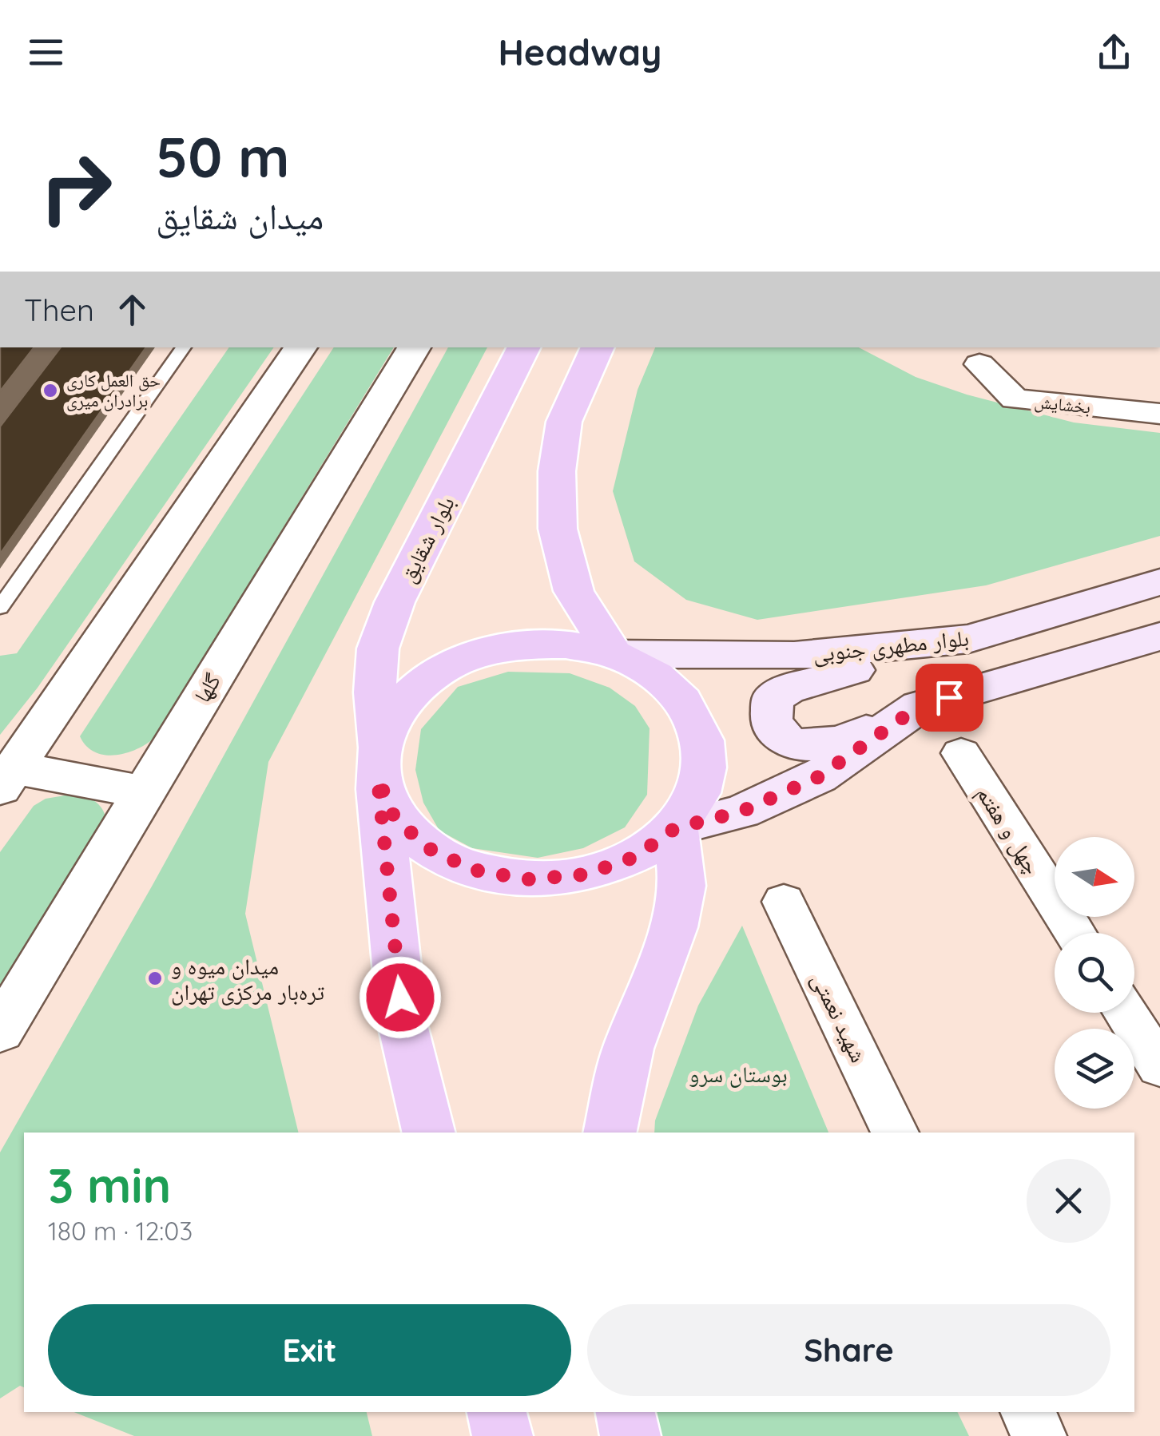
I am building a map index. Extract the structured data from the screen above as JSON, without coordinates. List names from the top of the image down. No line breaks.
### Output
{"streets":{"main road":["بلوار شقایق","بلوار مطهری جنوبی"],"street":["بخشایش","گلها","چهل و هفتم","شهید نعمتی"]},"crossings":[["بلوار شقایق","بلوار مطهری جنوبی"]],"parks":["بوستان سرو"],"places":["حق العمل کاری برادران میری","میدان میوه و تره‌بار مرکزی تهران"],"north":"right","page":{"header":"Headway","turn":["50 m","میدان شقایق"],"then":"Then","heading":["3 min","180 m · 12:03"],"buttons":["Exit","Share"]}}
